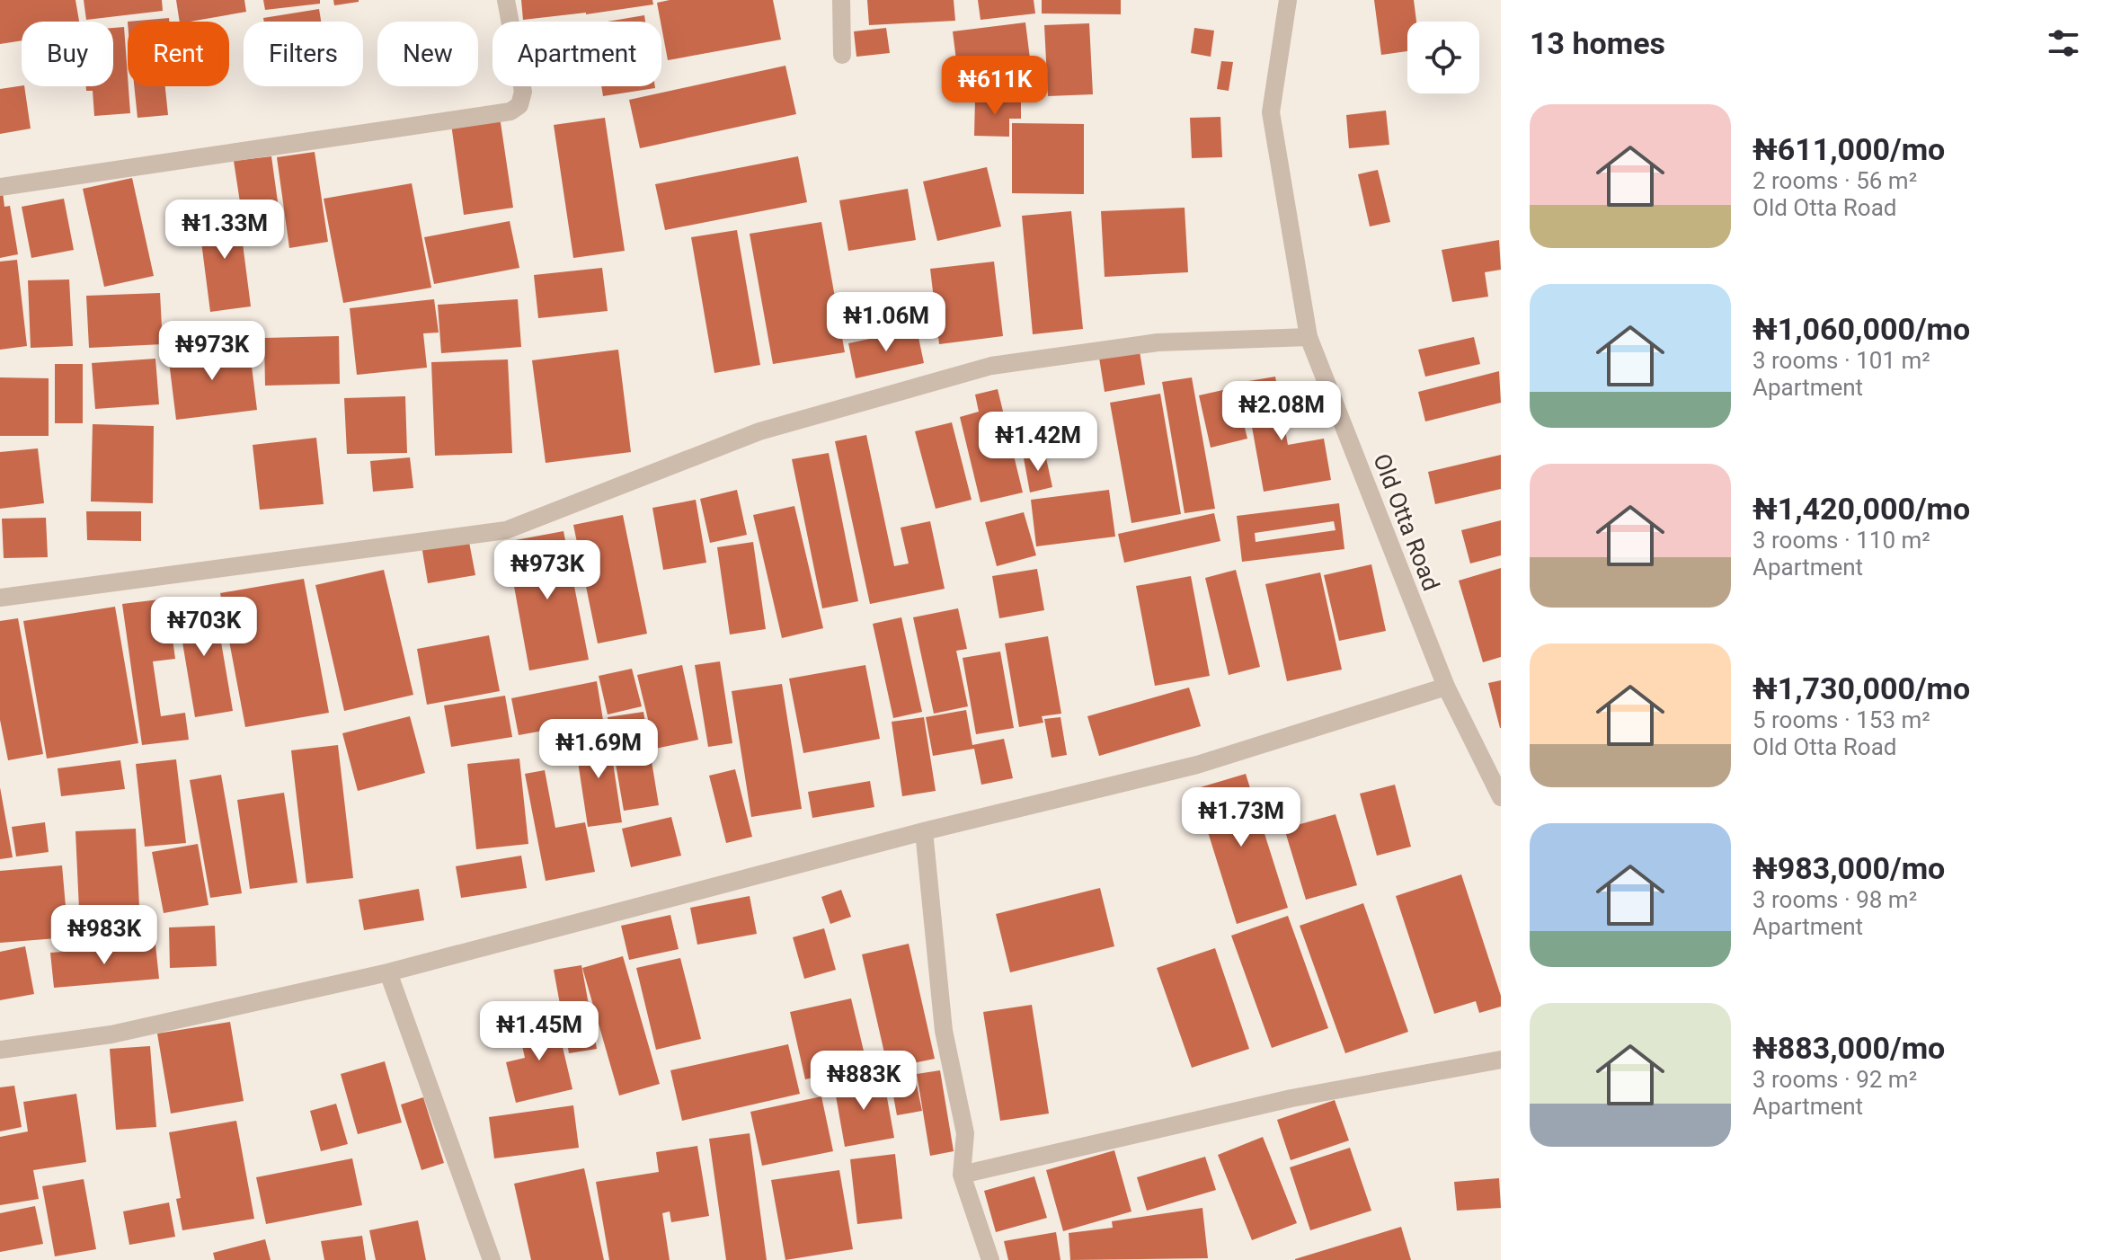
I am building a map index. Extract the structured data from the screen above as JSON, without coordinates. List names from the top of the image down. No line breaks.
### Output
{"streets":{"street":["Old Otta Road"]},"page":{"heading":"13 homes","chip":["Buy","Rent","Filters","New","Apartment"],"price":["₦611K","₦1.33M","₦1.06M","₦973K","₦2.08M","₦1.42M","₦973K","₦703K","₦1.69M","₦1.73M","₦983K","₦1.45M","₦883K"],"list":[{"name":"₦611,000/mo","note":"2 rooms · 56 m² · Old Otta Road"},{"name":"₦1,060,000/mo","note":"3 rooms · 101 m² · Apartment"},{"name":"₦1,420,000/mo","note":"3 rooms · 110 m² · Apartment"},{"name":"₦1,730,000/mo","note":"5 rooms · 153 m² · Old Otta Road"},{"name":"₦983,000/mo","note":"3 rooms · 98 m² · Apartment"},{"name":"₦883,000/mo","note":"3 rooms · 92 m² · Apartment"}]}}
